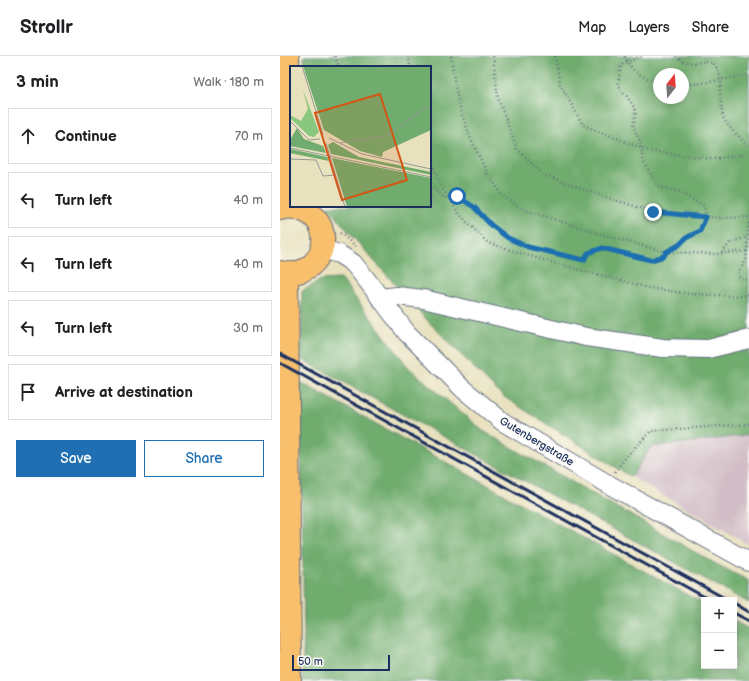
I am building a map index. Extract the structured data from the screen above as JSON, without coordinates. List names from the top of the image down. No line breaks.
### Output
{"streets":{"street":["Gutenbergstraße"]},"scale_bar":"50 m","north":"top","page":{"header":"Strollr","nav":["Map","Layers","Share"],"heading":["3 min","Walk · 180 m"],"list":[["Continue","70 m"],["Turn left","40 m"],["Turn left","40 m"],["Turn left","30 m"],"Arrive at destination"],"buttons":["Save","Share"],"map_buttons":["+","−"],"scale":"50 m"}}
